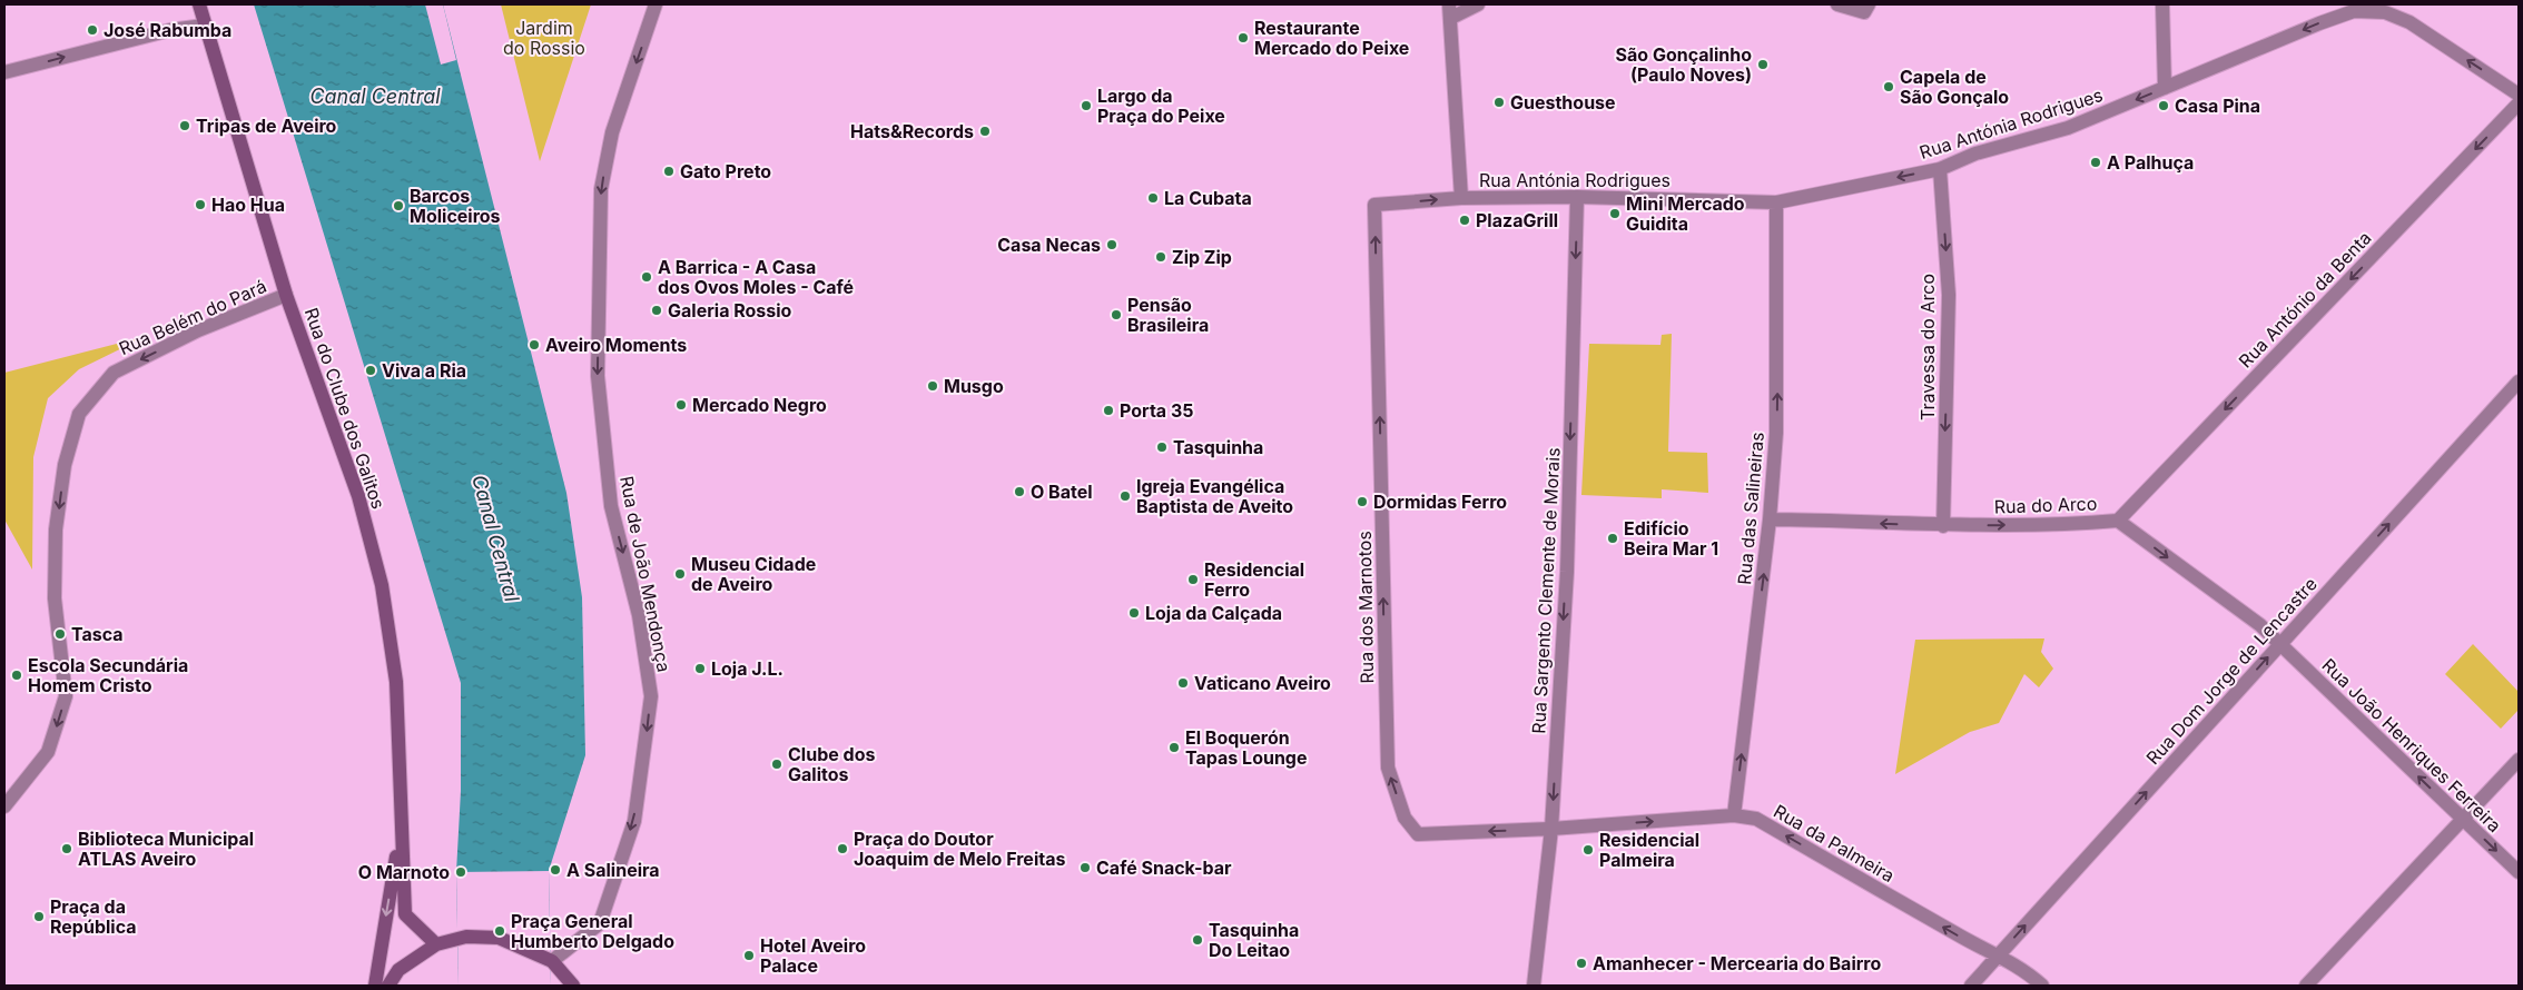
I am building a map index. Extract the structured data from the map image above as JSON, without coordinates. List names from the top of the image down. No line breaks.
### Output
{"streets":{"main road":["Rua do Clube dos Galitos"],"street":["Rua Antónia Rodrigues","Rua António da Benta","Rua Belém do Pará","Travessa do Arco","Rua do Arco","Rua das Salineiras","Rua de João Mendonça","Rua Sargento Clemente de Morais","Rua dos Marnotos","Rua Dom Jorge de Lencastre","Rua João Henriques Ferreira","Rua da Palmeira"]},"crossings":[["Rua Antónia Rodrigues","Travessa do Arco"],["Rua Antónia Rodrigues","Rua das Salineiras"],["Rua Antónia Rodrigues","Rua Sargento Clemente de Morais"],["Rua Antónia Rodrigues","Rua dos Marnotos"],["Rua António da Benta","Rua do Arco"],["Rua Belém do Pará","Rua do Clube dos Galitos"],["Travessa do Arco","Rua do Arco"],["Rua do Arco","Rua das Salineiras"],["Rua do Arco","Rua Dom Jorge de Lencastre"],["Rua do Arco","Rua João Henriques Ferreira"],["Rua das Salineiras","Rua da Palmeira"],["Rua Sargento Clemente de Morais","Rua da Palmeira"],["Rua dos Marnotos","Rua da Palmeira"],["Rua Dom Jorge de Lencastre","Rua João Henriques Ferreira"],["Rua Dom Jorge de Lencastre","Rua da Palmeira"]],"one_way":["Rua António da Benta","Rua Belém do Pará","Travessa do Arco","Rua das Salineiras","Rua de João Mendonça","Rua Sargento Clemente de Morais","Rua dos Marnotos","Rua Dom Jorge de Lencastre"],"water":["Canal Central"],"parks":["Jardim do Rossio"],"places":["José Rabumba","Restaurante Mercado do Peixe","São Gonçalinho (Paulo Noves)","Capela de São Gonçalo","Guesthouse","Largo da Praça do Peixe","Casa Pina","Tripas de Aveiro","Hats&Records","A Palhuça","Gato Preto","La Cubata","Hao Hua","Barcos Moliceiros","Mini Mercado Guidita","PlazaGrill","Casa Necas","Zip Zip","A Barrica - A Casa dos Ovos Moles - Café","Galeria Rossio","Pensão Brasileira","Aveiro Moments","Viva a Ria","Musgo","Mercado Negro","Porta 35","Tasquinha","O Batel","Igreja Evangélica Baptista de Aveito","Dormidas Ferro","Edifício Beira Mar 1","Museu Cidade de Aveiro","Residencial Ferro","Loja da Calçada","Tasca","Loja J.L.","Escola Secundária Homem Cristo","Vaticano Aveiro","El Boquerón Tapas Lounge","Clube dos Galitos","Biblioteca Municipal ATLAS Aveiro","Praça do Doutor Joaquim de Melo Freitas","Residencial Palmeira","Café Snack-bar","A Salineira","O Marnoto","Praça da República","Praça General Humberto Delgado","Tasquinha Do Leitao","Hotel Aveiro Palace","Amanhecer - Mercearia do Bairro"]}
